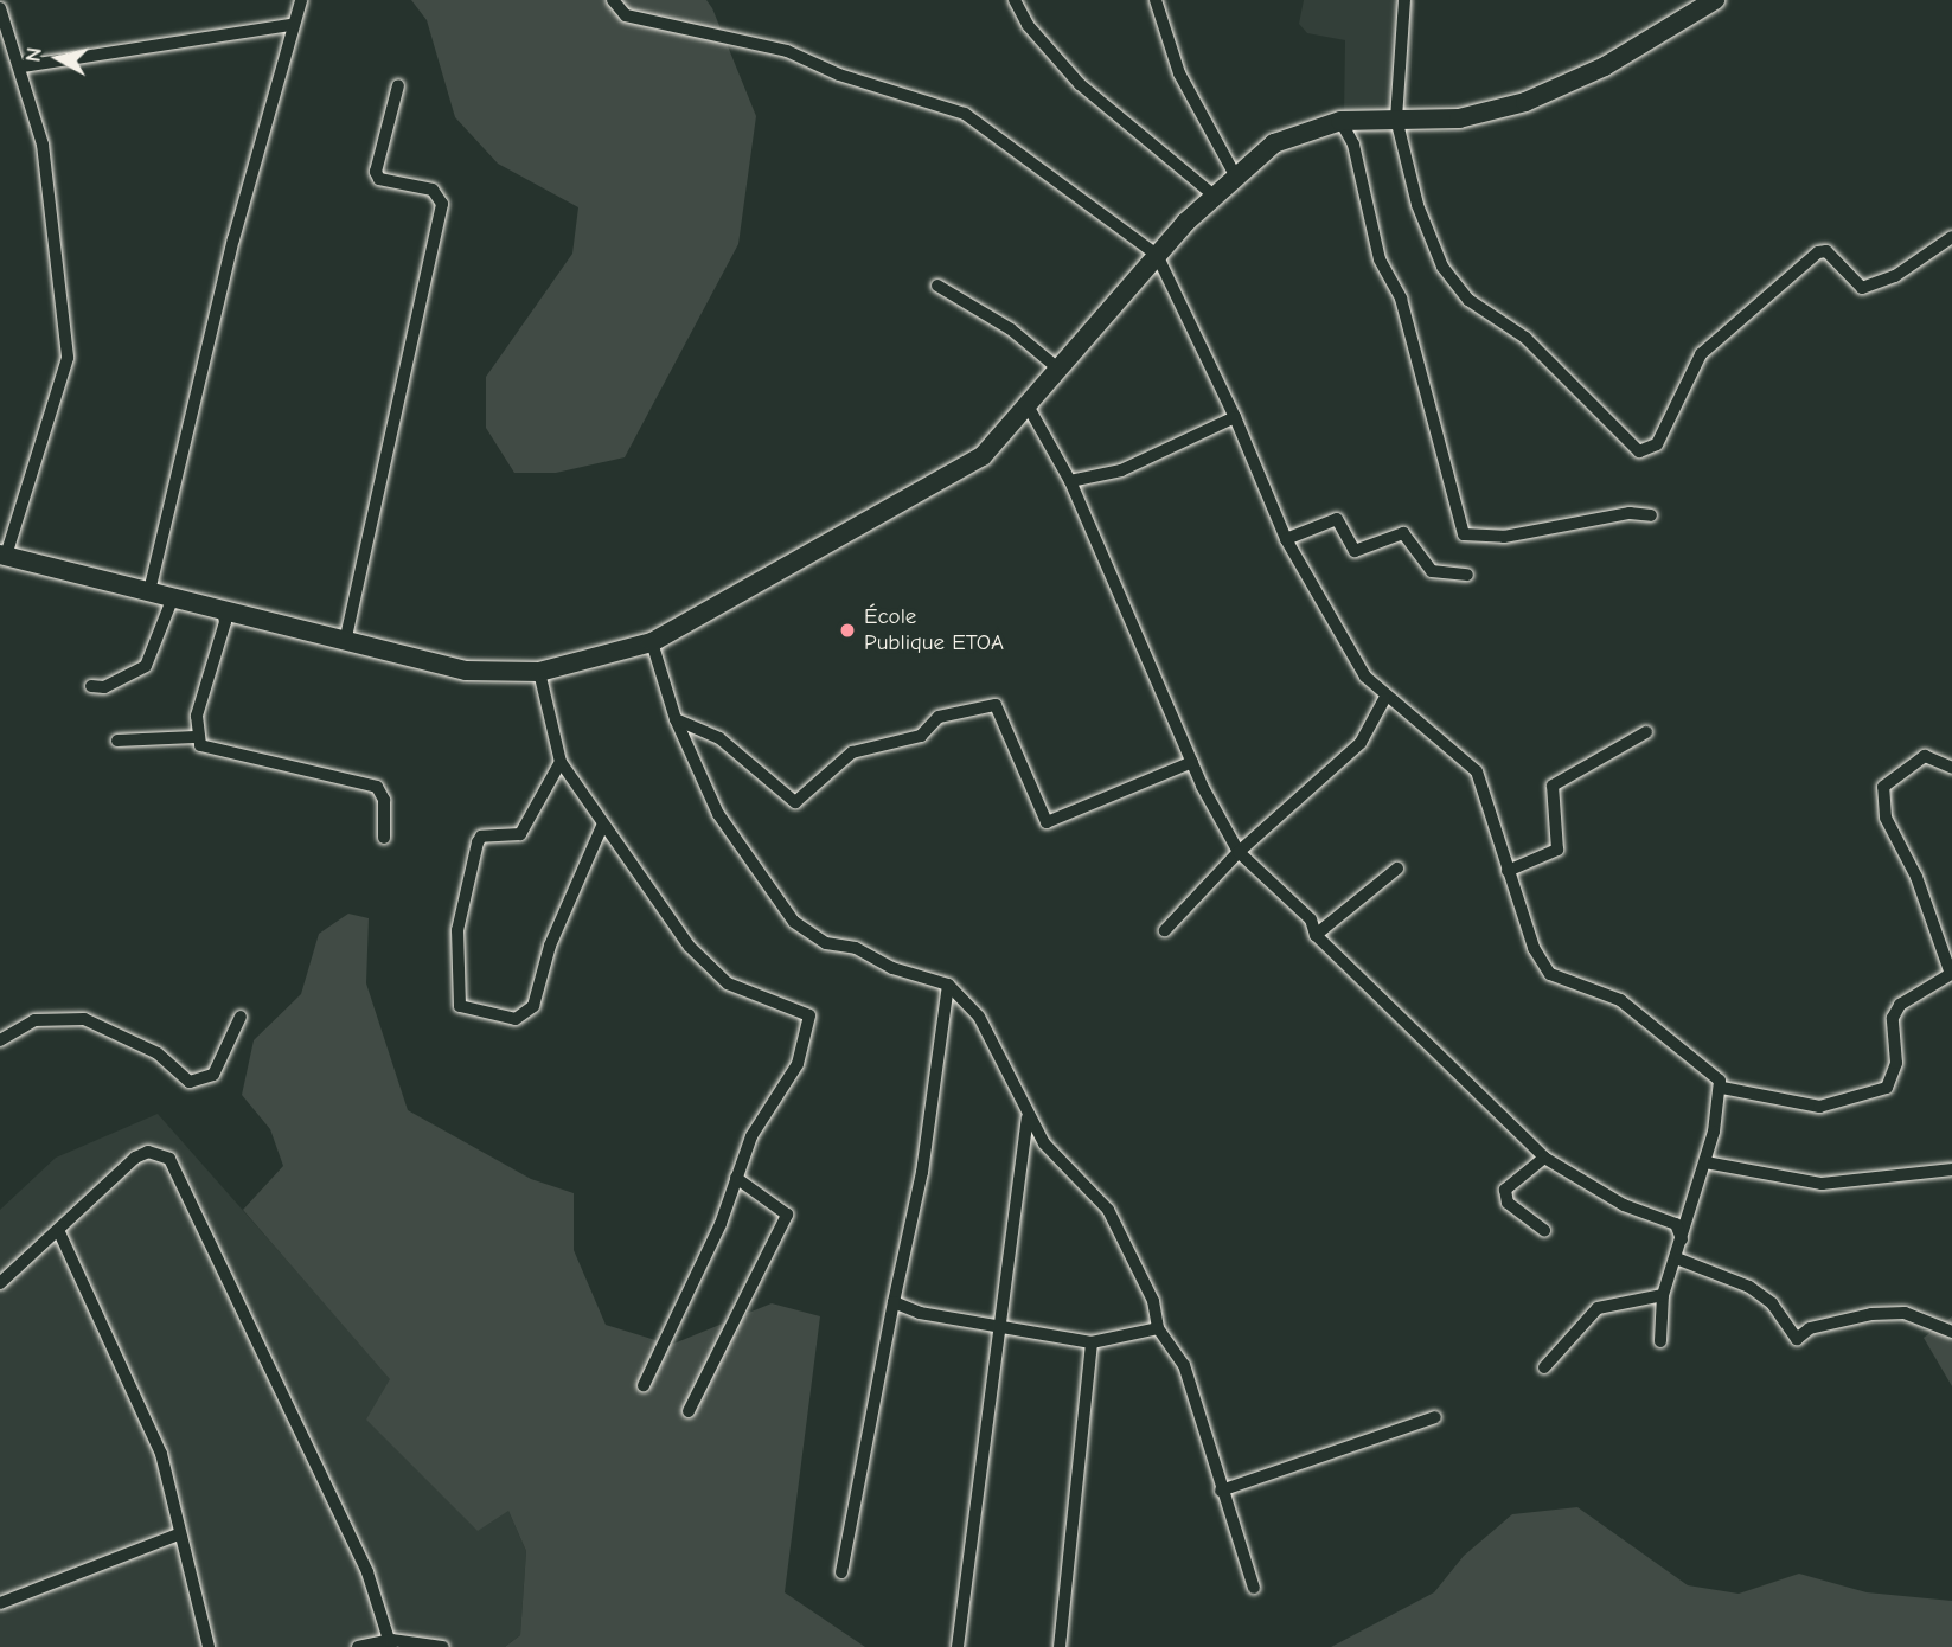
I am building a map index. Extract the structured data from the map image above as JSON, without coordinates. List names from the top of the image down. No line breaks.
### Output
{"places":["École Publique ETOA"],"north":"left"}
